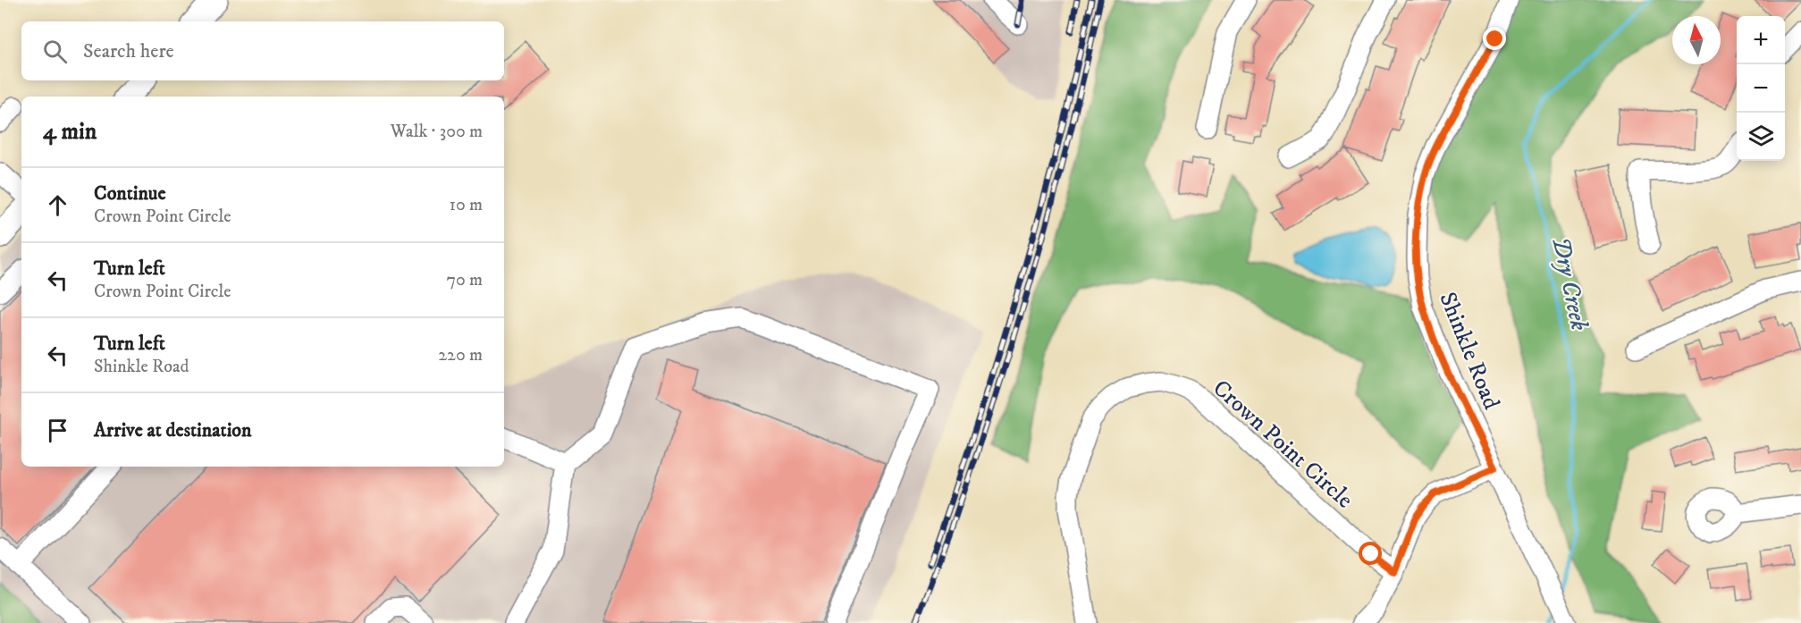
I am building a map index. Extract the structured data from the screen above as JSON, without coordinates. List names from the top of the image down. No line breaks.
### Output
{"streets":{"street":["Shinkle Road","Crown Point Circle"]},"water":["Dry Creek"],"north":"top","page":{"map_buttons":["+","−"],"search":"Search here","heading":["4 min","Walk · 300 m"],"list":[["Continue","Crown Point Circle","10 m"],["Turn left","Crown Point Circle","70 m"],["Turn left","Shinkle Road","220 m"],"Arrive at destination"]}}
